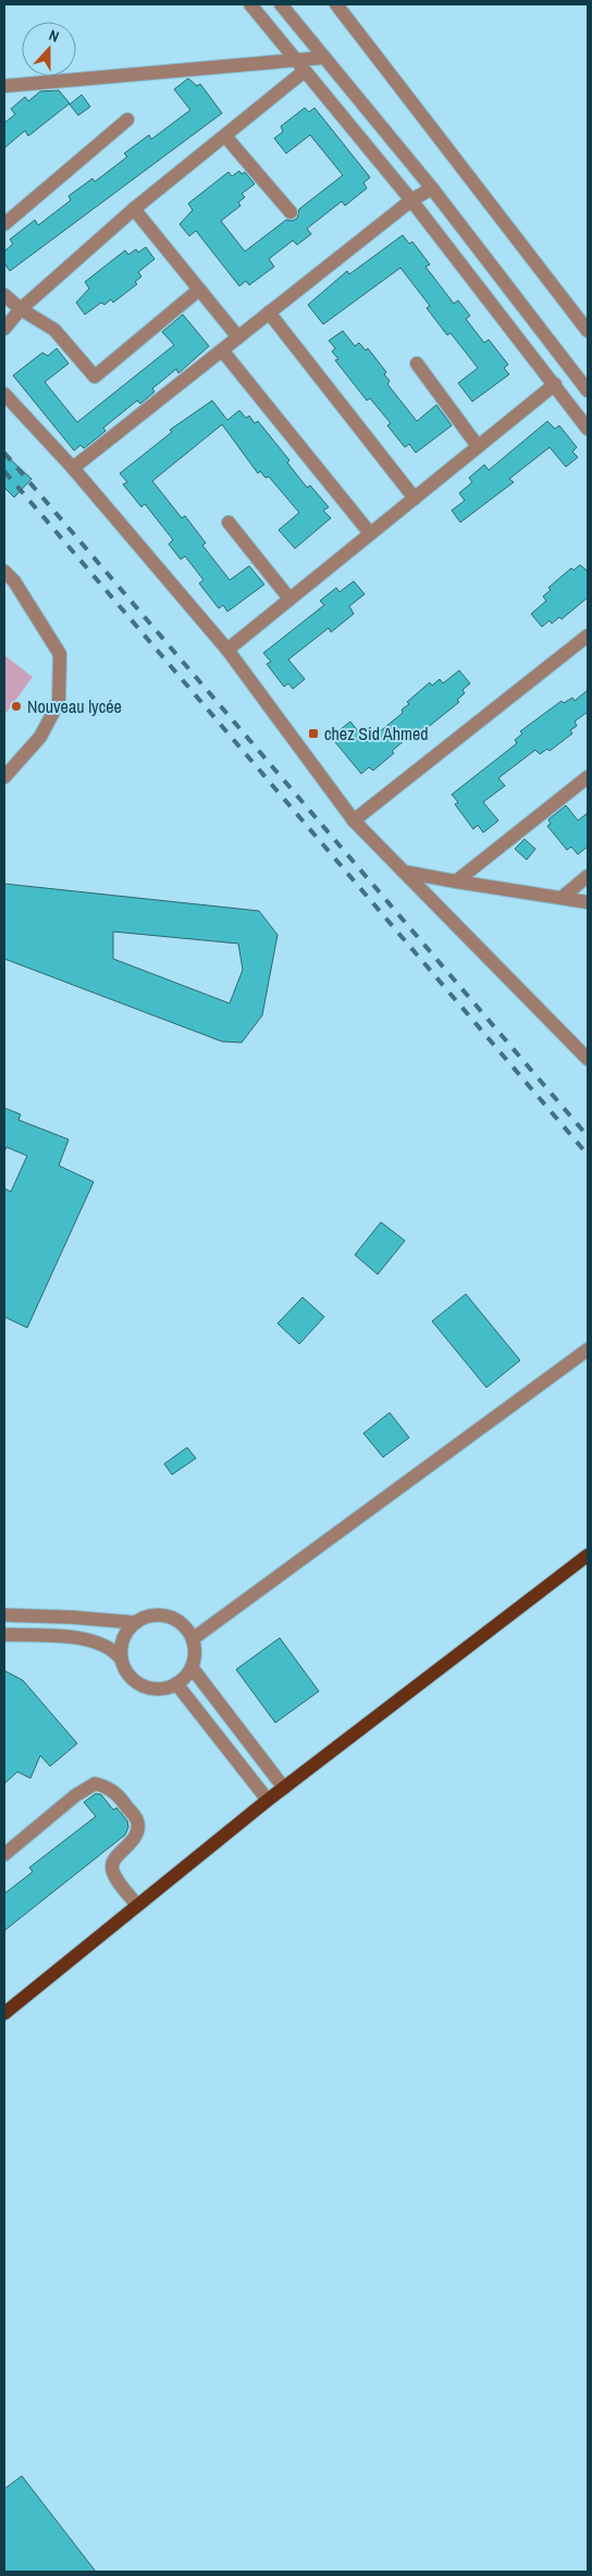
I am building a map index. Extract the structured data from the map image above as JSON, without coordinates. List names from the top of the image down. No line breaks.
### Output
{"places":{"other":["Nouveau lycée"],"transit":["chez Sid Ahmed"]},"north":"top"}
